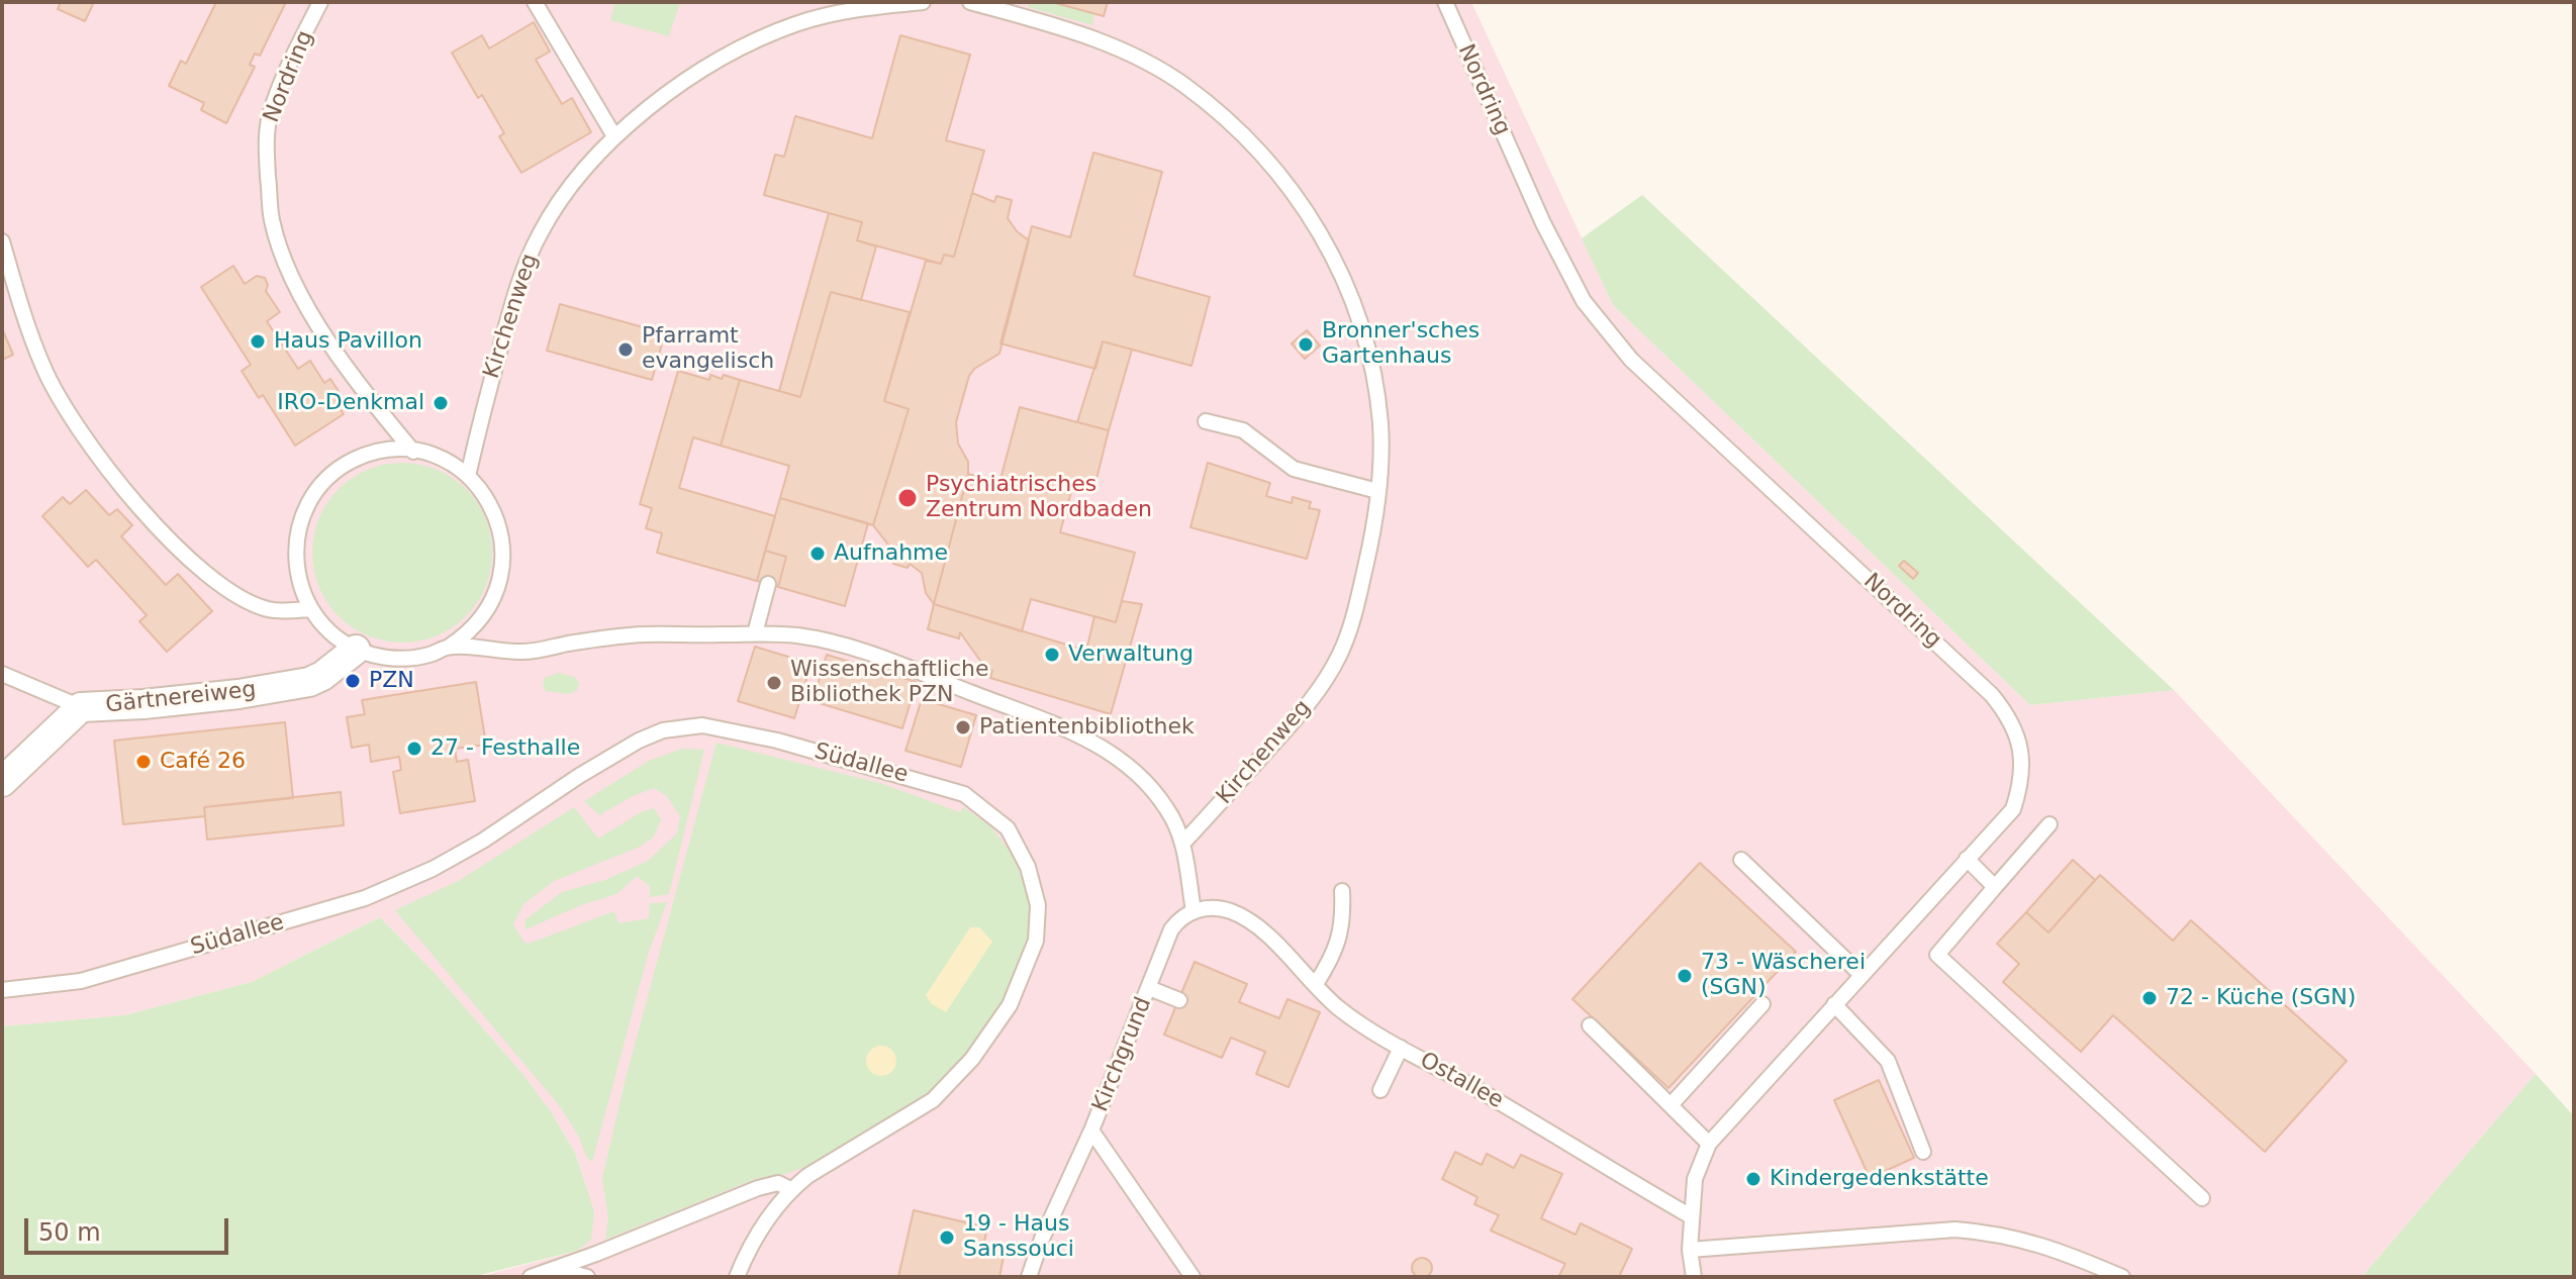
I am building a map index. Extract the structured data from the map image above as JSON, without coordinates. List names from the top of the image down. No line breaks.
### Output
{"streets":{"street":["Gärtnereiweg"],"lane":["Nordring","Kirchenweg","Südallee","Kirchgrund","Ostallee"]},"crossings":[["Nordring","Kirchenweg"],["Nordring","Gärtnereiweg"],["Nordring","Ostallee"],["Kirchenweg","Gärtnereiweg"],["Kirchgrund","Ostallee"]],"places":["Haus Pavillon","Bronner'sches Gartenhaus","Pfarramt evangelisch","IRO-Denkmal","Psychiatrisches Zentrum Nordbaden","Aufnahme","Verwaltung","PZN","Wissenschaftliche Bibliothek PZN","Patientenbibliothek","27 - Festhalle","Café 26","73 - Wäscherei (SGN)","72 - Küche (SGN)","Kindergedenkstätte","19 - Haus Sanssouci"],"scale_bar":"50 m"}
